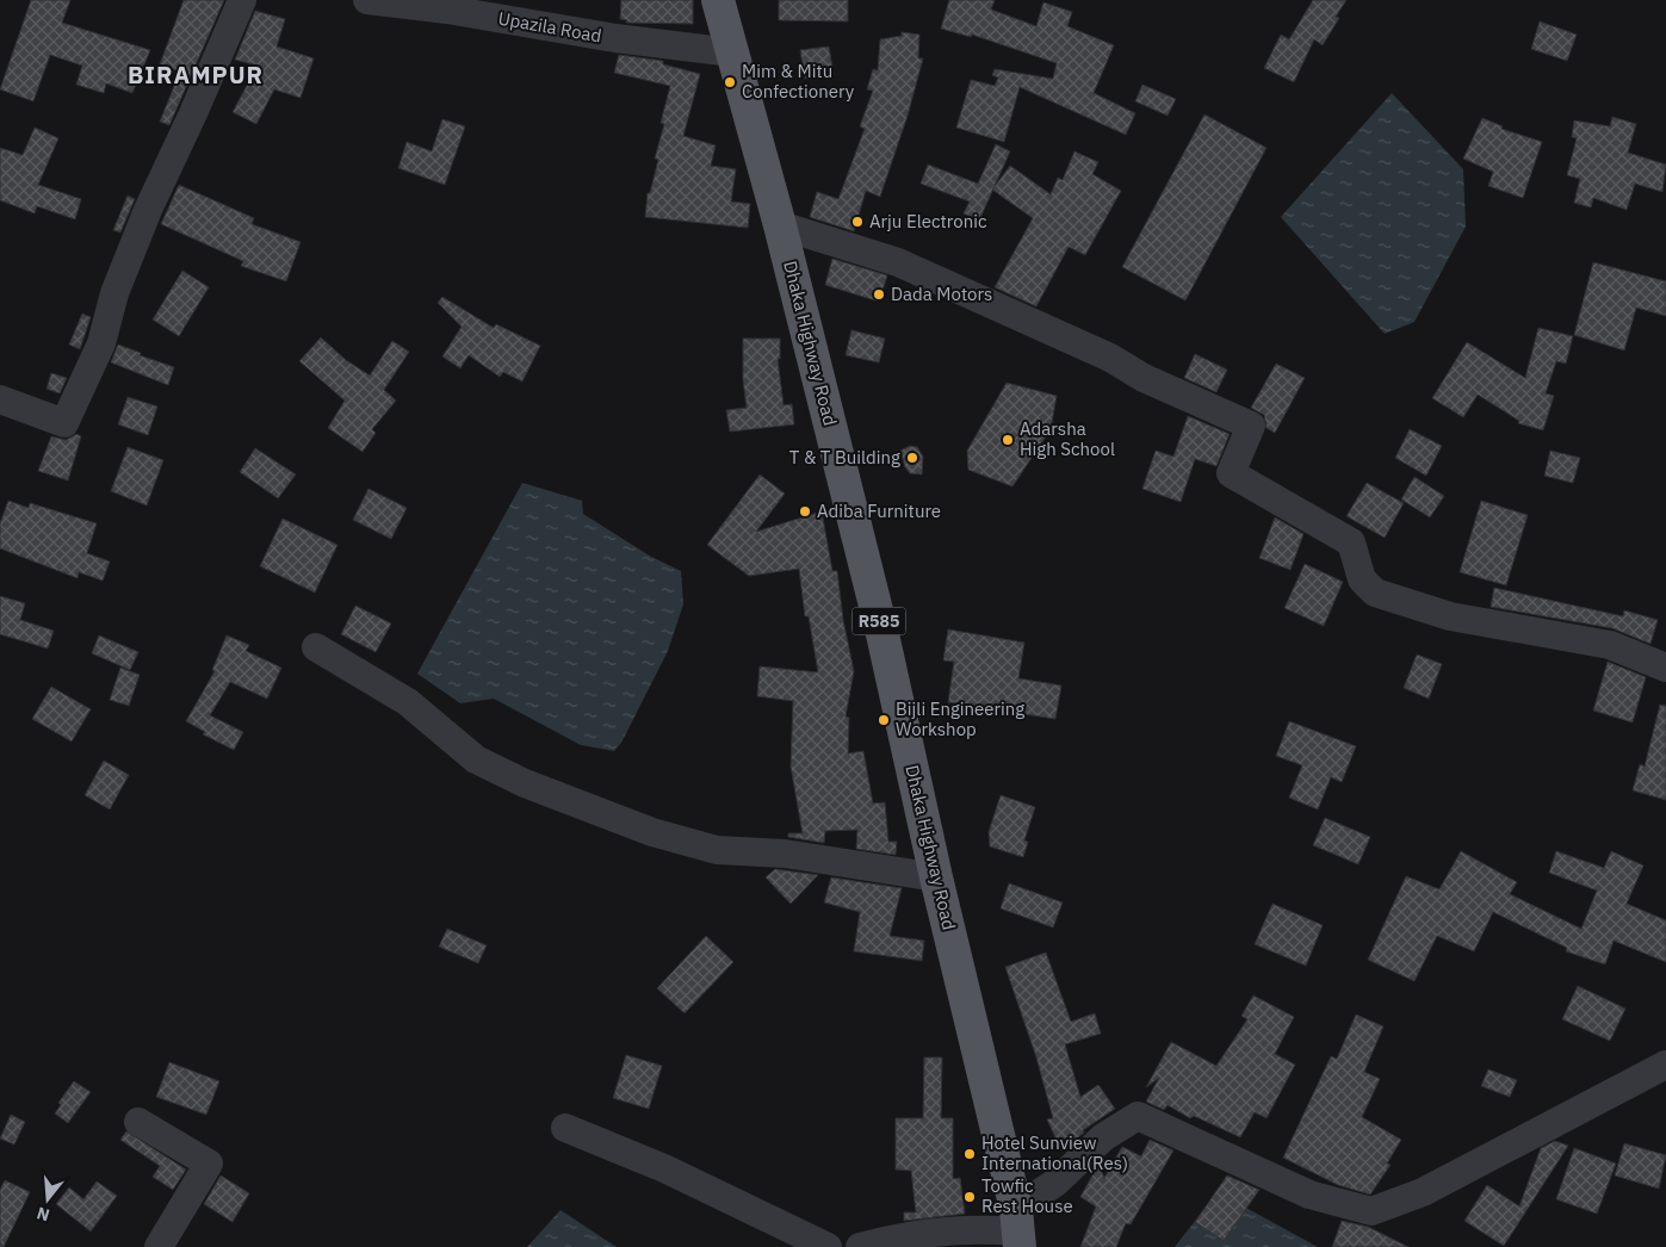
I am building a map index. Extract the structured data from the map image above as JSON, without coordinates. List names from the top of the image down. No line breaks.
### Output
{"streets":{"main road":["Dhaka Highway Road","R585"],"street":["Upazila Road"]},"crossings":[["Upazila Road","Dhaka Highway Road"]],"districts":["BIRAMPUR"],"places":["Mim & Mitu Confectionery","Arju Electronic","Dada Motors","Adarsha High School","T & T Building","Adiba Furniture","Bijli Engineering Workshop","Hotel Sunview International(Res)","Towfic Rest House"],"north":"bottom"}
